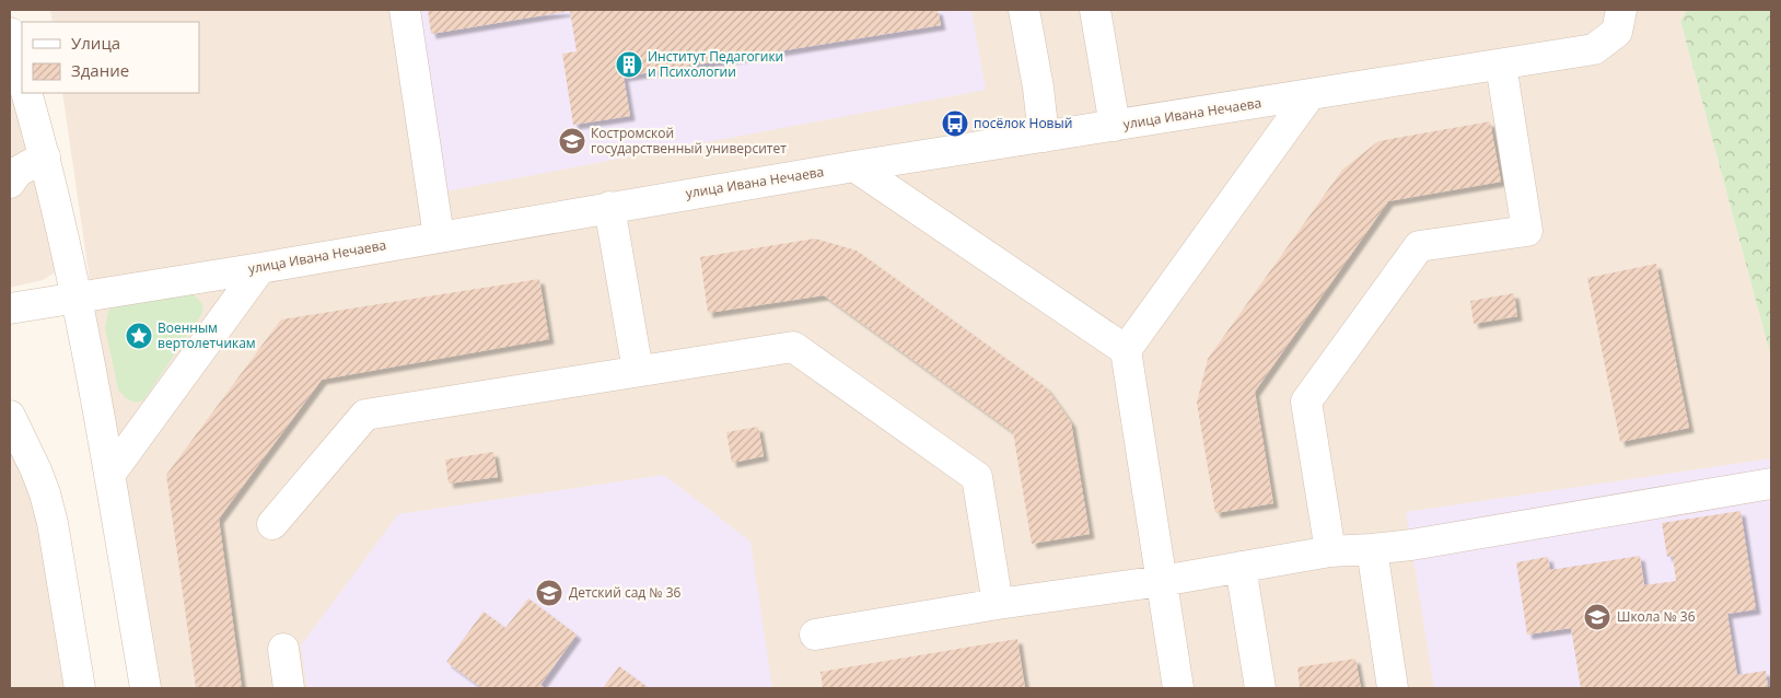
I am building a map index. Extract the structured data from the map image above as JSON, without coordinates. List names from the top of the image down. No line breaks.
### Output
{"streets":{"street":["улица Ивана Нечаева"]},"places":{"building":["Институт Педагогики и Психологии"],"bus stop":["посёлок Новый"],"school or university":["Костромской государственный университет","Детский сад № 36","Школа № 36"],"place":["Военным вертолетчикам"]},"legend":["Улица","Здание"]}
